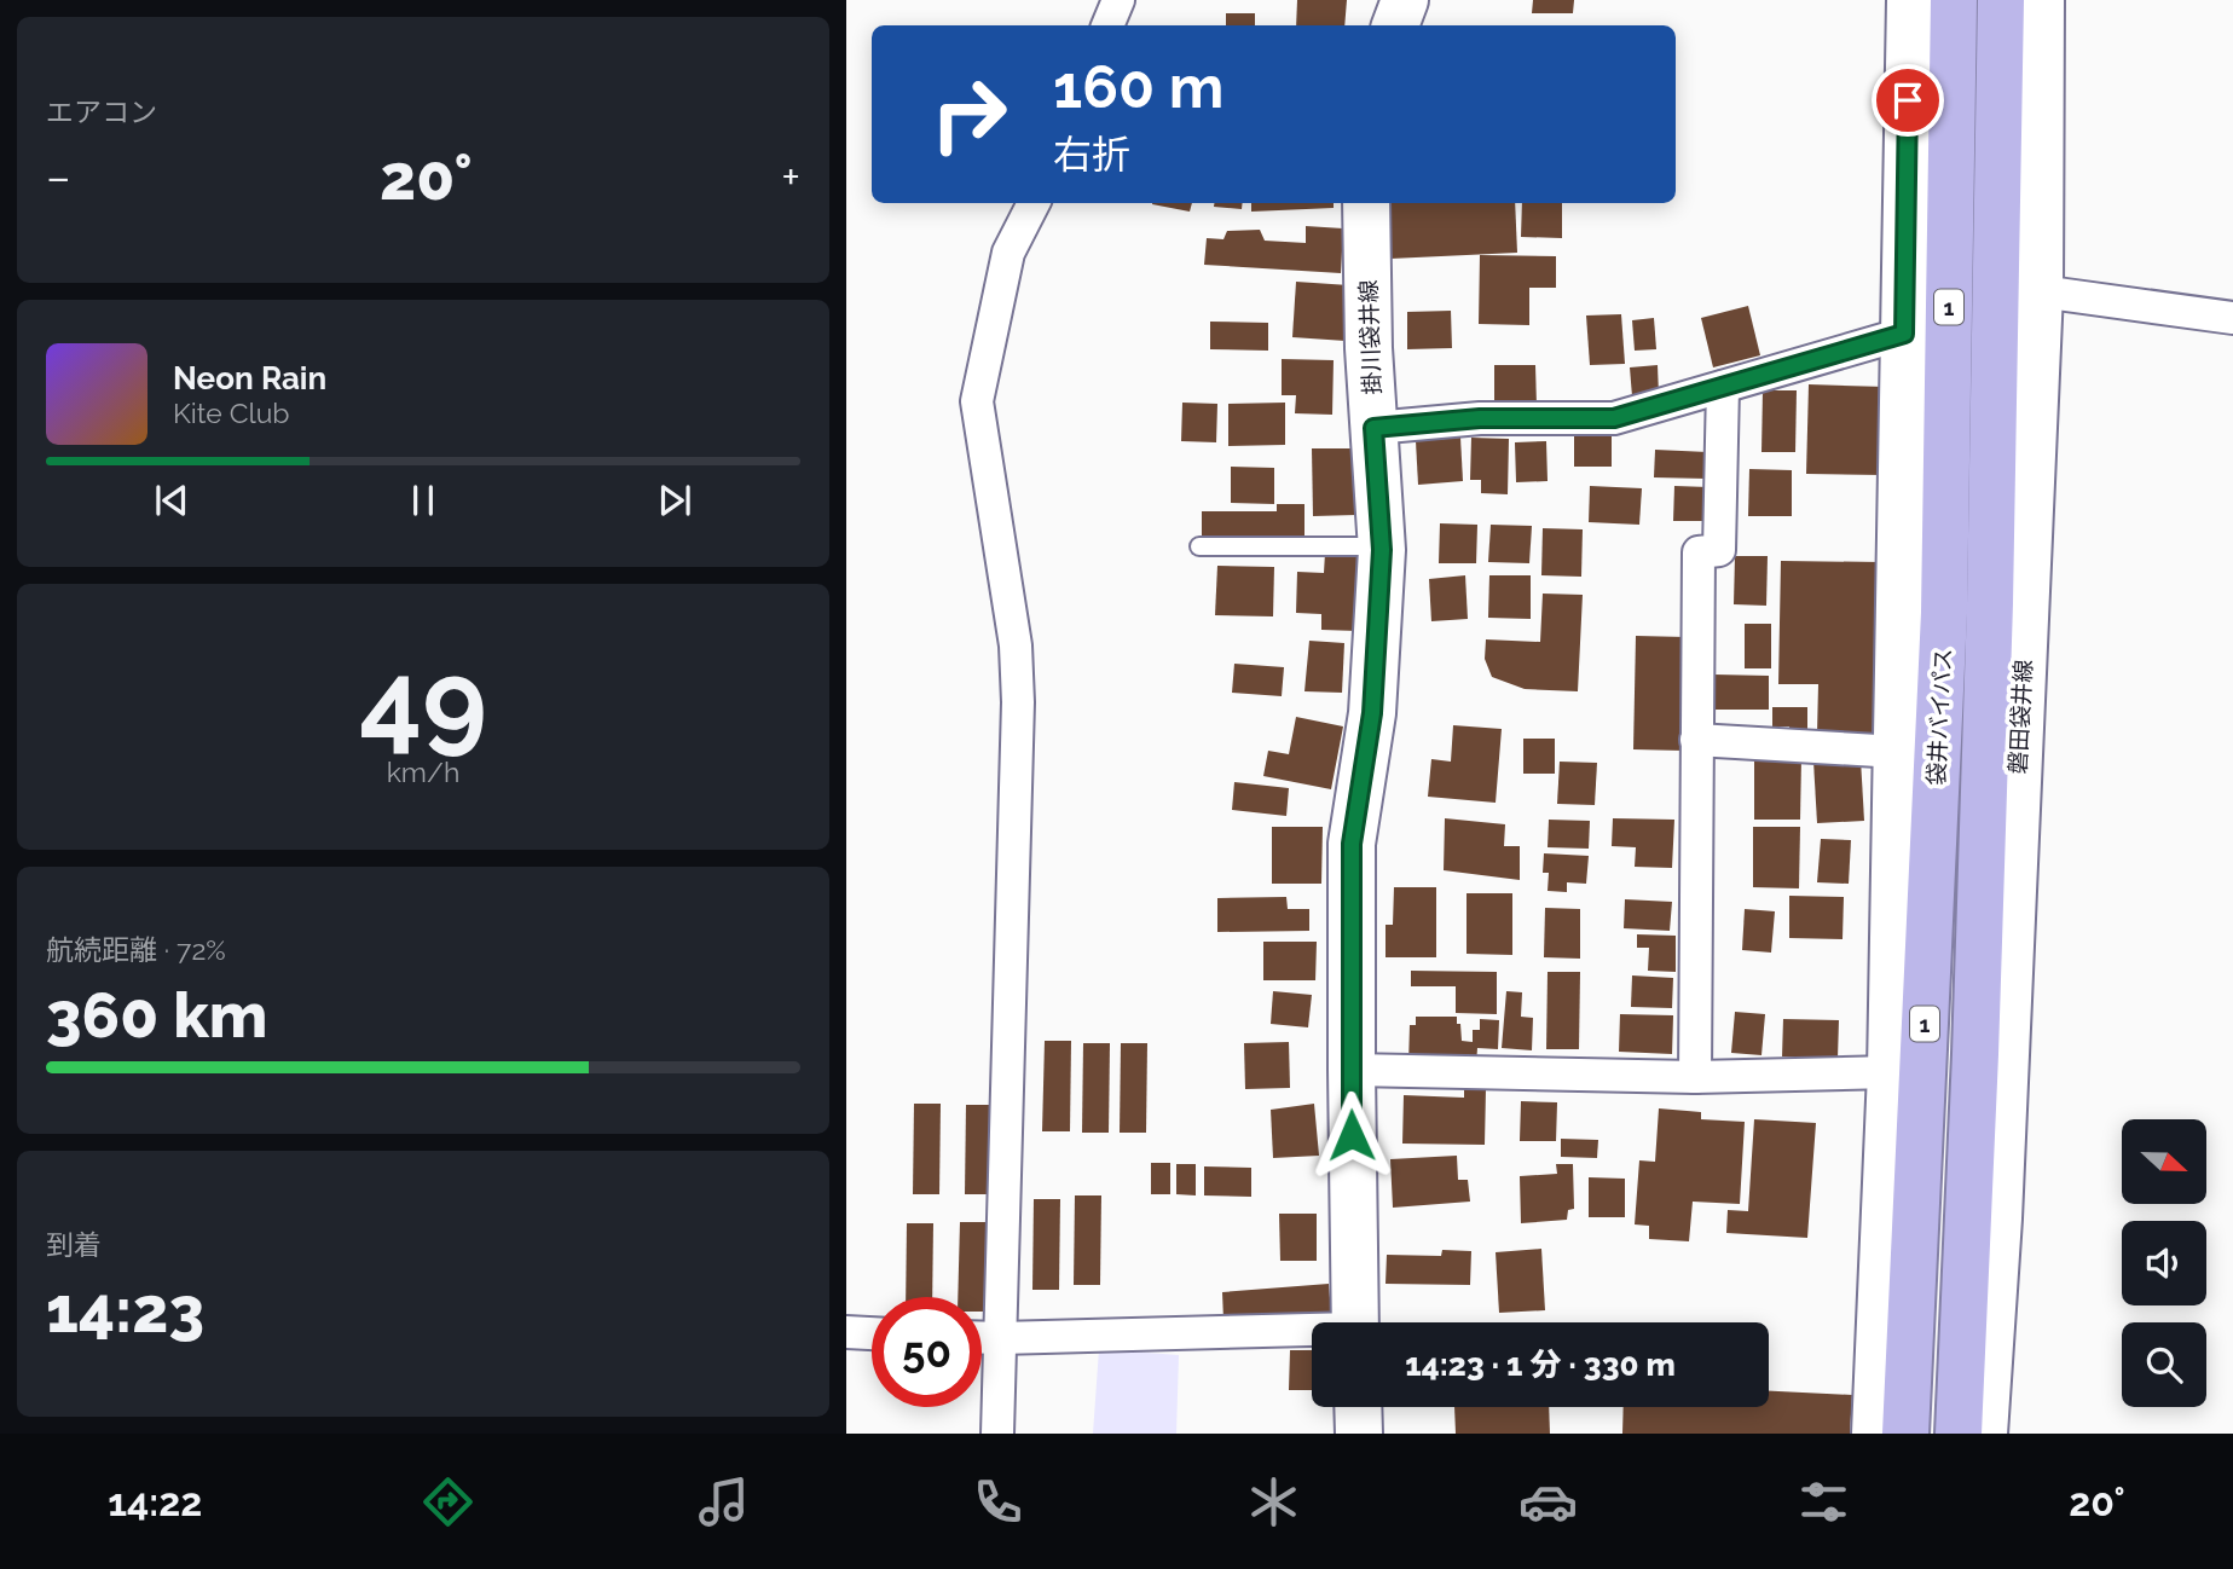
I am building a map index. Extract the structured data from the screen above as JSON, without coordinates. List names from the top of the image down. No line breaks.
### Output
{"streets":{"highway":["1","袋井バイパス"],"main road":["掛川袋井線","磐田袋井線"]},"north":"right","page":{"tile":["エアコン",["49","km/h"],["航続距離 · 72%","360 km"],["到着","14:23"]],"turn":["160 m","右折"],"heat":["−","20°","+"],"song":["Neon Rain","Kite Club"],"limit":"50","trip":"14:23 · 1 分 · 330 m","tabs":["14:22","20°"]}}
